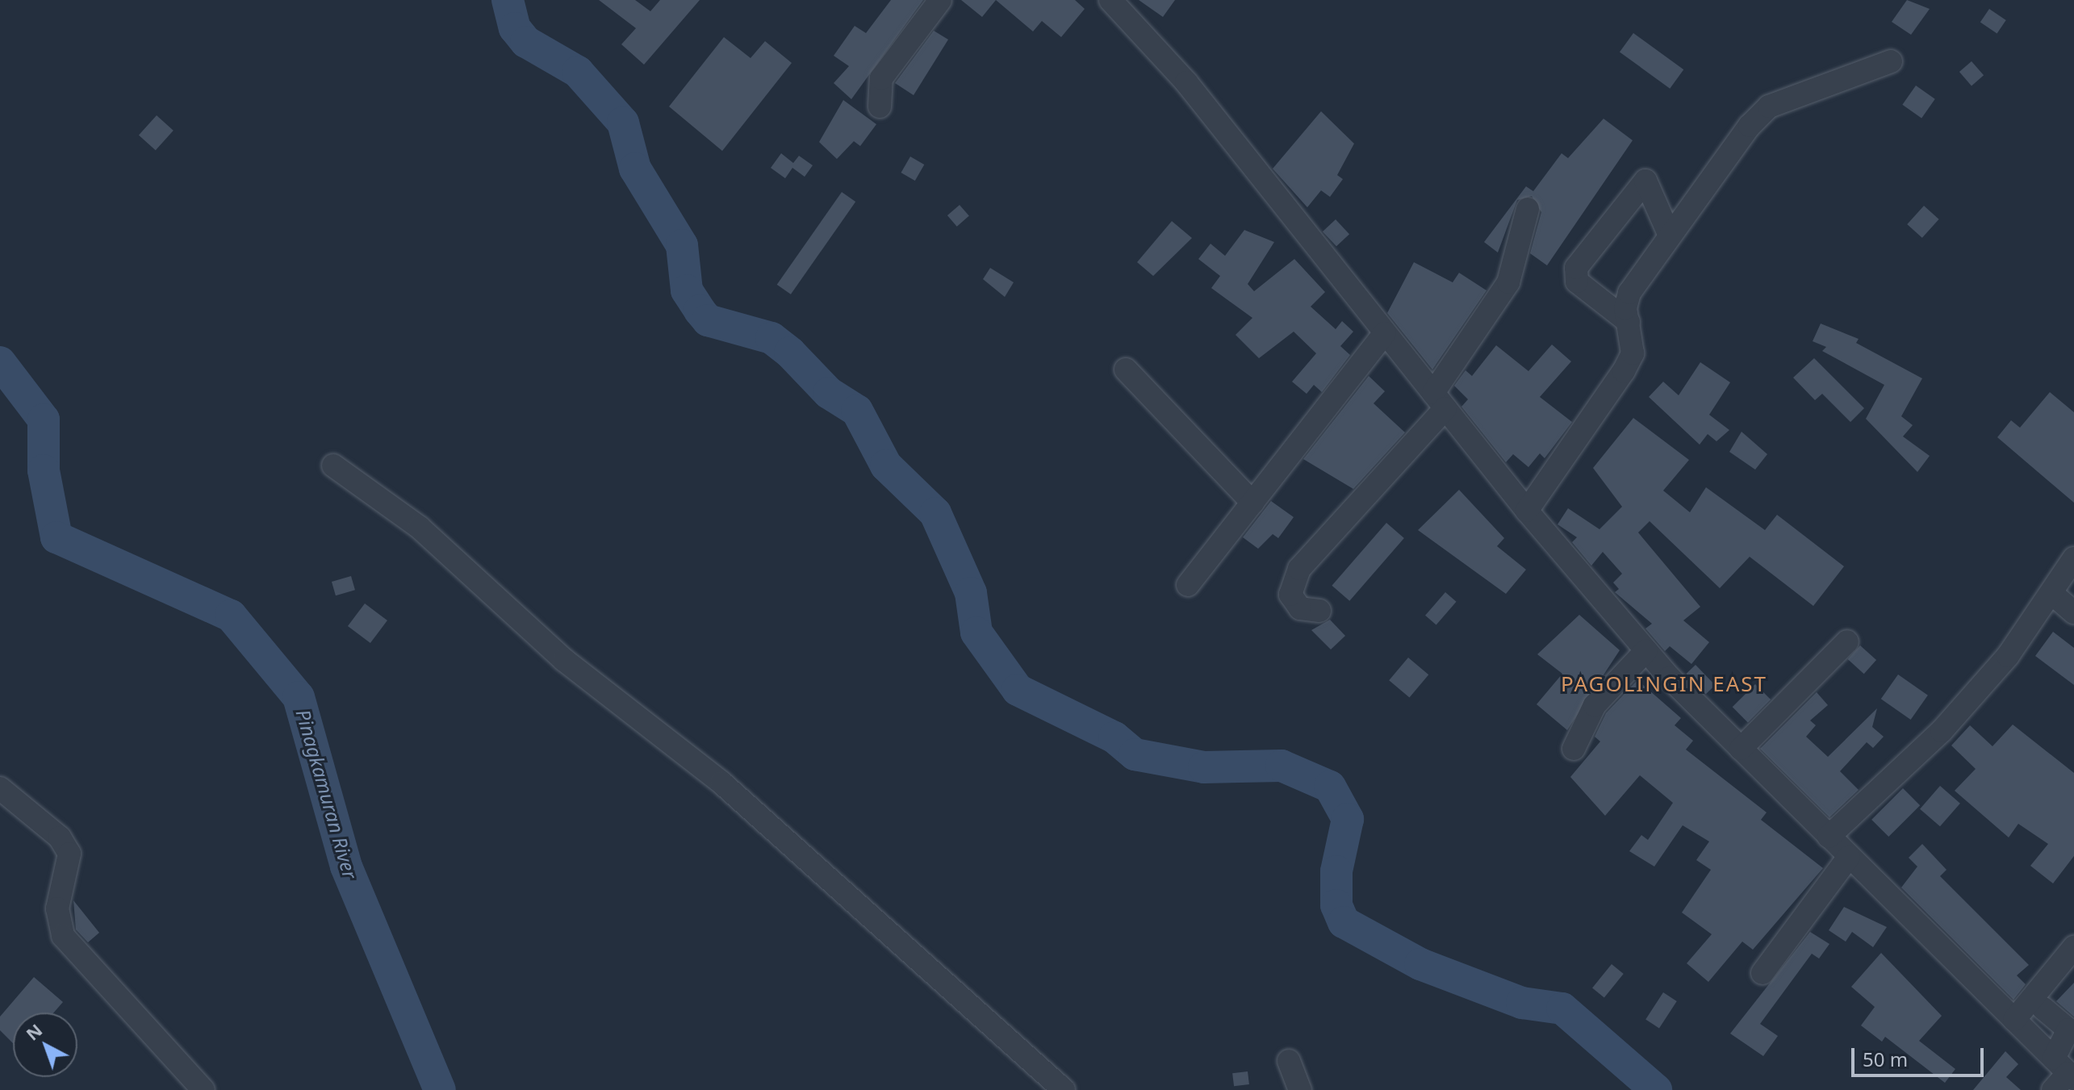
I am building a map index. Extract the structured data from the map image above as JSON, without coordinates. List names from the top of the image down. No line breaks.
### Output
{"districts":["PAGOLINGIN EAST"],"water":["Pinagkamuran River"],"scale_bar":"50 m","north":"top left"}
